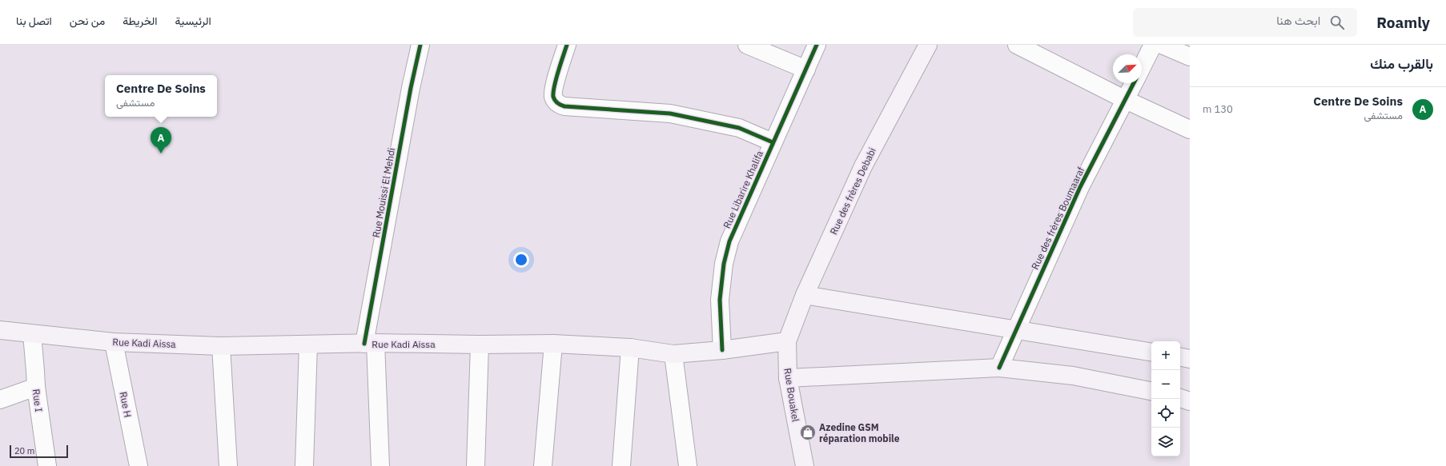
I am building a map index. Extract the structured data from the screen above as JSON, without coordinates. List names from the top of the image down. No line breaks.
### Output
{"streets":{"main road":["Rue des frères Debabi","Rue Kadi Aissa","Rue Bouakel"],"street":["Rue Libarire Khalifa","Rue Mouissi El Mehdi","Rue des frères Boumaaraf","Rue I","Rue H"]},"crossings":[["Rue Libarire Khalifa","Rue Kadi Aissa"],["Rue des frères Debabi","Rue Kadi Aissa"],["Rue des frères Debabi","Rue Bouakel"],["Rue Mouissi El Mehdi","Rue Kadi Aissa"],["Rue Kadi Aissa","Rue Bouakel"],["Rue Kadi Aissa","Rue I"],["Rue Kadi Aissa","Rue H"]],"places":{"shop":["Azedine GSM réparation mobile"]},"scale_bar":"20 m","north":"top right","page":{"header":"Roamly","search":"ابحث هنا","nav":["الرئيسية","الخريطة","من نحن","اتصل بنا"],"heading":"بالقرب منك","popup":["Centre De Soins","مستشفى"],"list":[{"mark":"A","name":"Centre De Soins","note":"مستشفى","value":"130 m"}],"pins":"A","map_buttons":["+","−"],"scale":"20 m"}}
